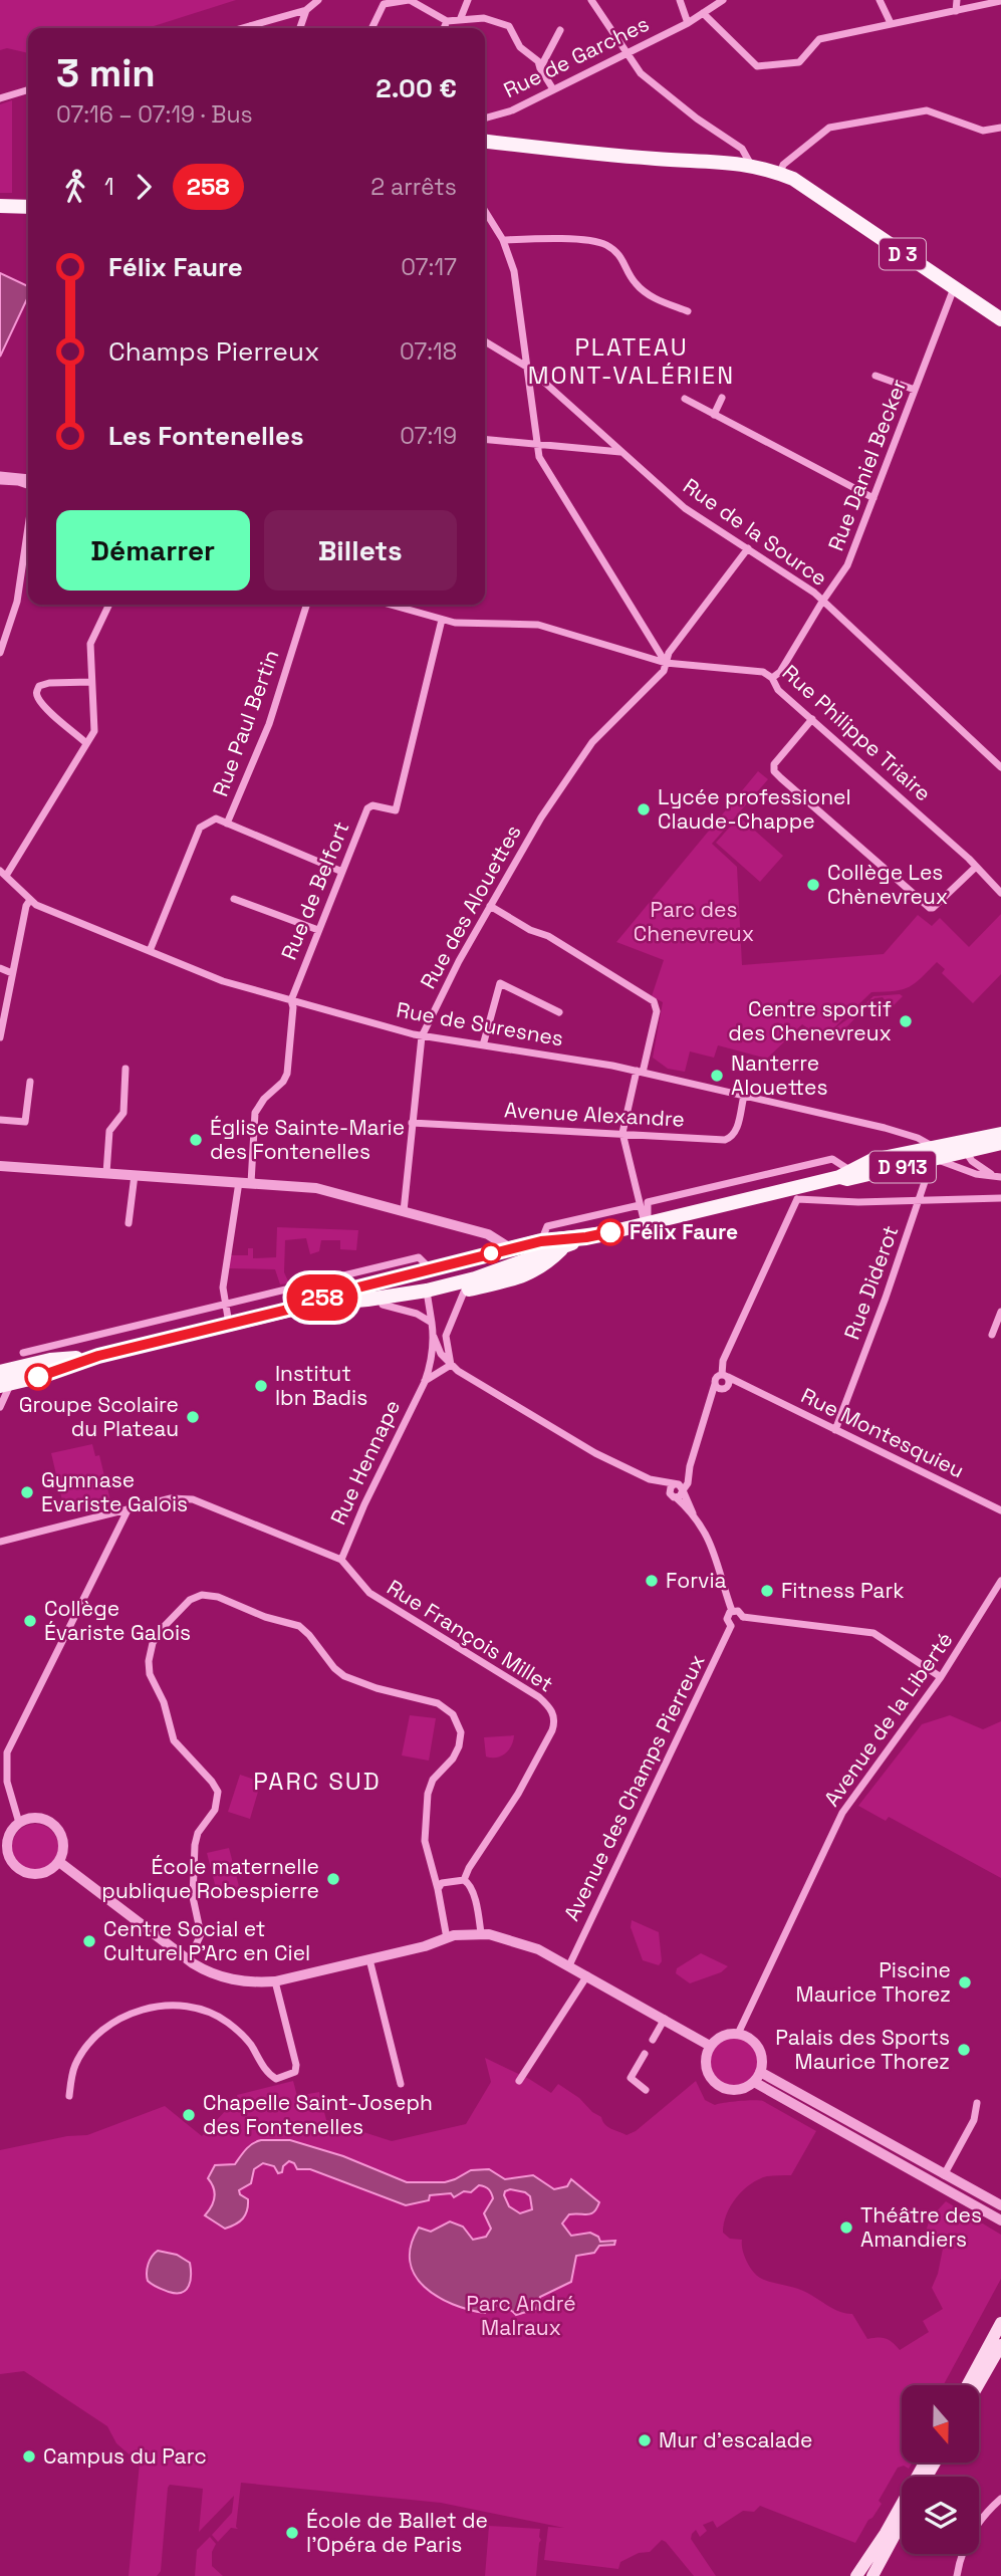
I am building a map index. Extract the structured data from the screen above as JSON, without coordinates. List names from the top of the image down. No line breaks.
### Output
{"streets":{"main road":["D 3","D 913"],"street":["Rue de Garches","Rue Daniel Becker","Rue de la Source","Rue Paul Bertin","Rue Philippe Triaire","Rue de Belfort","Rue des Alouettes","Rue de Suresnes","Avenue Alexandre","Rue Diderot","Rue Montesquieu","Rue Hennape","Rue François Millet","Avenue de la Liberté","Avenue des Champs Pierreux"]},"crossings":[["D 3","Rue Daniel Becker"],["Rue Daniel Becker","Rue de la Source"],["Rue Daniel Becker","Rue Philippe Triaire"],["Rue de la Source","Rue des Alouettes"],["Rue Paul Bertin","Rue de Suresnes"],["Rue Philippe Triaire","Rue de Belfort"],["Rue Philippe Triaire","Rue des Alouettes"],["Rue de Belfort","Rue de Suresnes"],["Rue des Alouettes","Rue de Suresnes"],["Rue des Alouettes","Avenue Alexandre"],["Rue de Suresnes","Avenue Alexandre"],["Rue de Suresnes","D 913"],["Rue de Suresnes","Rue Diderot"],["D 913","Rue Diderot"],["D 913","Rue Hennape"],["Rue Diderot","Rue Montesquieu"],["Rue Hennape","Rue François Millet"]],"districts":["PLATEAU MONT-VALÉRIEN","PARC SUD"],"parks":["Parc des Chenevreux","Parc André Malraux"],"places":["Lycée professionel Claude-Chappe","Collège Les Chènevreux","Centre sportif des Chenevreux","Nanterre Alouettes","Église Sainte-Marie des Fontenelles","Félix Faure","Institut Ibn Badis","Groupe Scolaire du Plateau","Gymnase Evariste Galois","Forvia","Fitness Park","Collège Évariste Galois","École maternelle publique Robespierre","Centre Social et Culturel P'Arc en Ciel","Piscine Maurice Thorez","Palais des Sports Maurice Thorez","Chapelle Saint-Joseph des Fontenelles","Théâtre des Amandiers","Mur d'escalade","Campus du Parc","École de Ballet de l'Opéra de Paris"],"lines":["bus line 258"],"north":"bottom","page":{"on_map":"258","heading":["3 min","07:16 – 07:19 · Bus","2.00 €"],"legs":["1","258","2 arrêts"],"list":[{"name":"Félix Faure","value":"07:17"},{"name":"Champs Pierreux","value":"07:18"},{"name":"Les Fontenelles","value":"07:19"}],"buttons":["Démarrer","Billets"]}}
